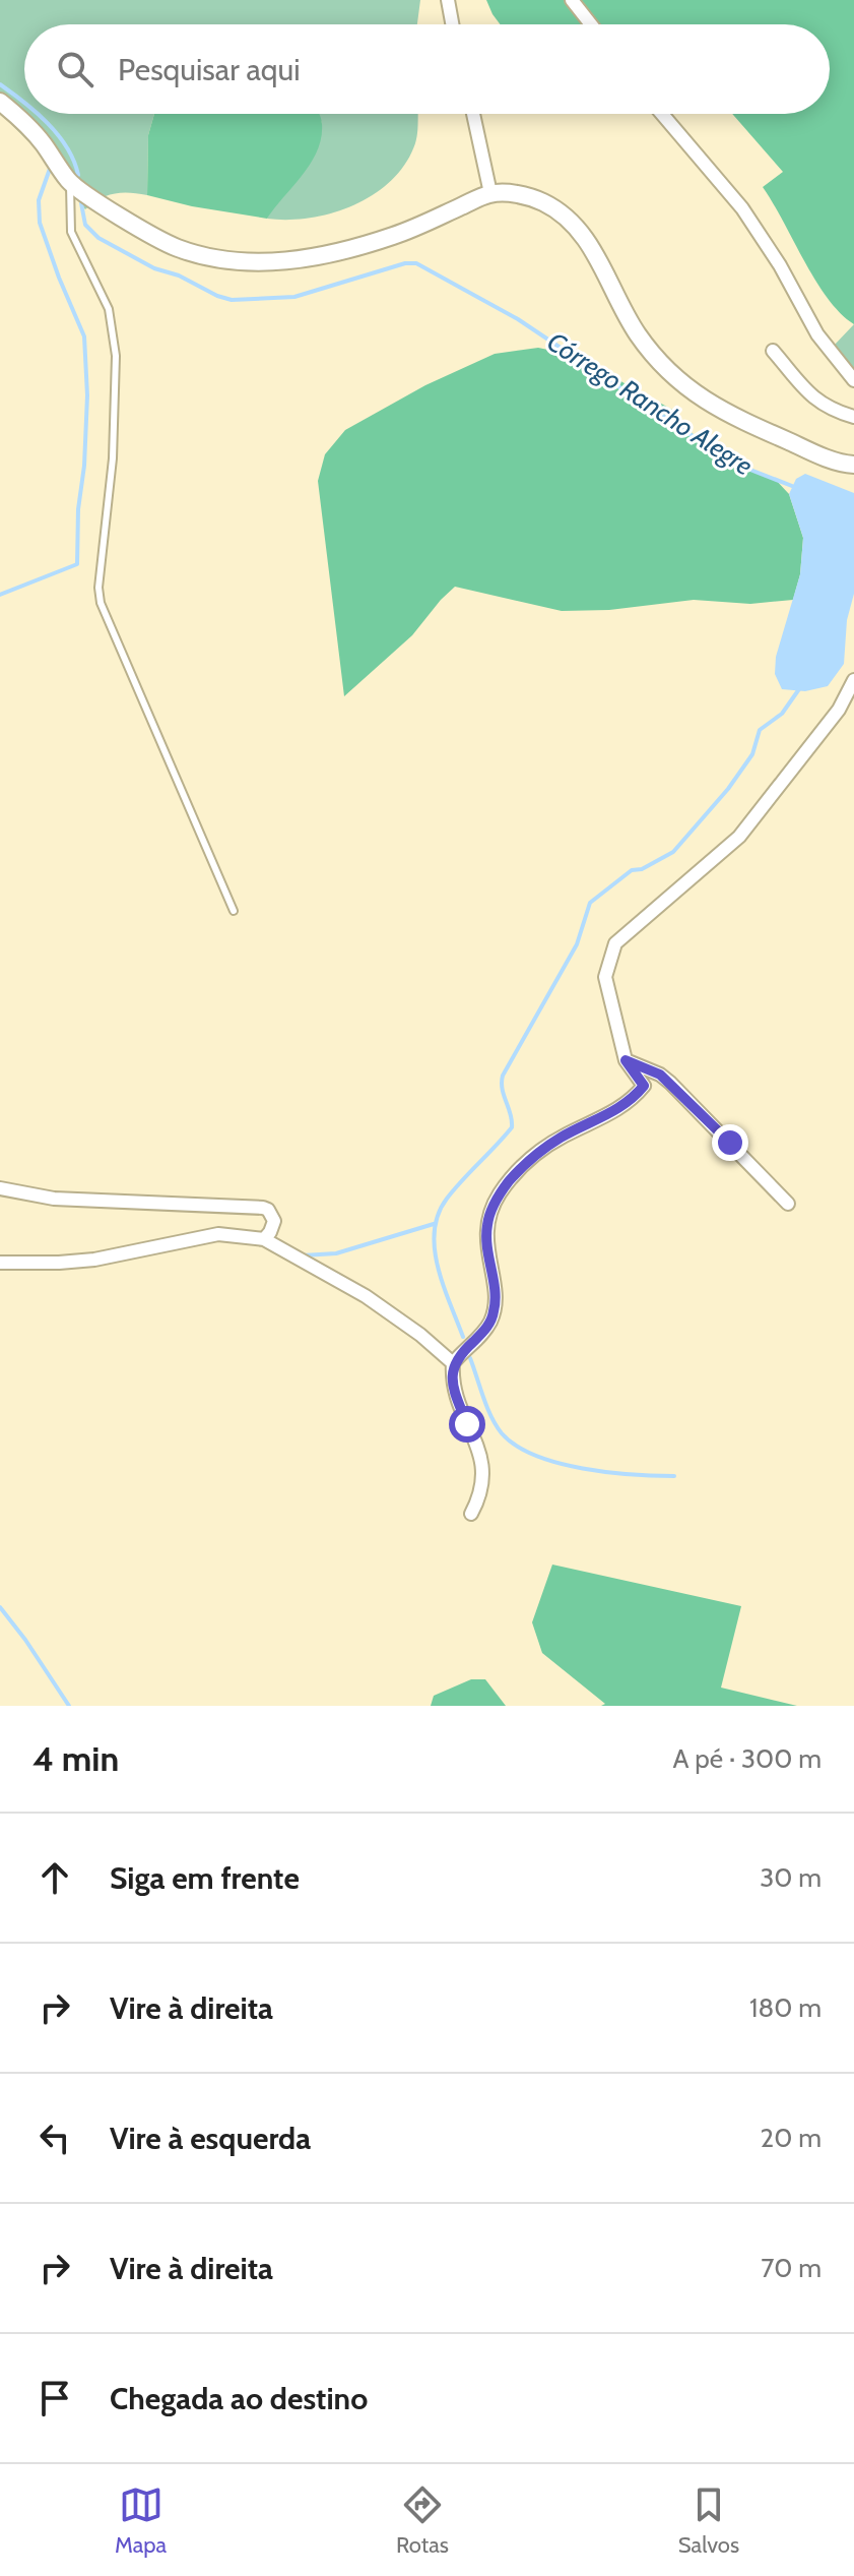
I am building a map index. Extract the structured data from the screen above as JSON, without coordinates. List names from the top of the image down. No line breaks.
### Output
{"water":["Córrego Rancho Alegre"],"page":{"search":"Pesquisar aqui","heading":["4 min","A pé · 300 m"],"list":[["Siga em frente","30 m"],["Vire à direita","180 m"],["Vire à esquerda","20 m"],["Vire à direita","70 m"],"Chegada ao destino"],"nav":["Mapa","Rotas","Salvos"]}}
